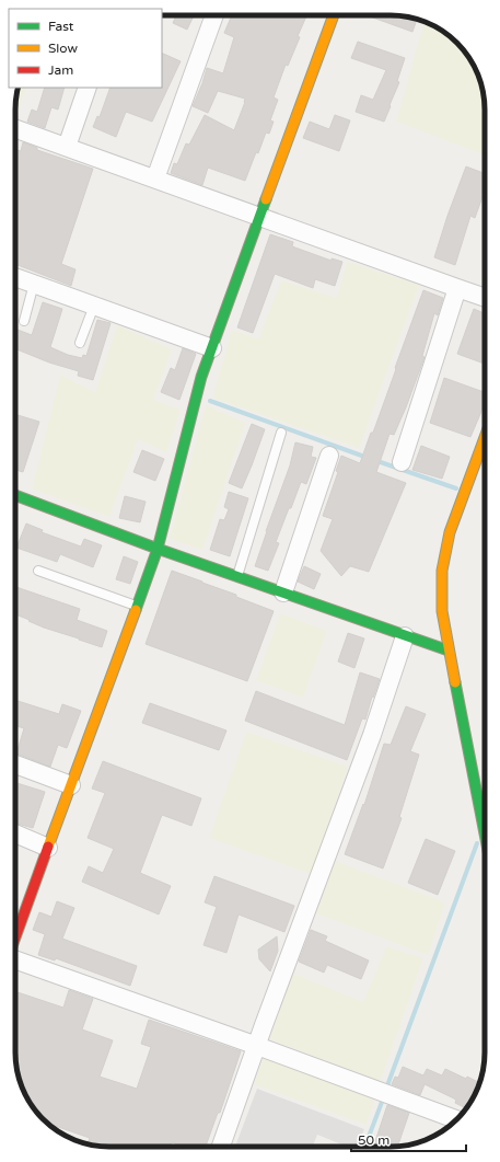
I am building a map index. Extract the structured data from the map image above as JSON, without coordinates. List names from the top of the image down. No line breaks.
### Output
{"legend":["Fast","Slow","Jam"],"scale_bar":"50 m"}
